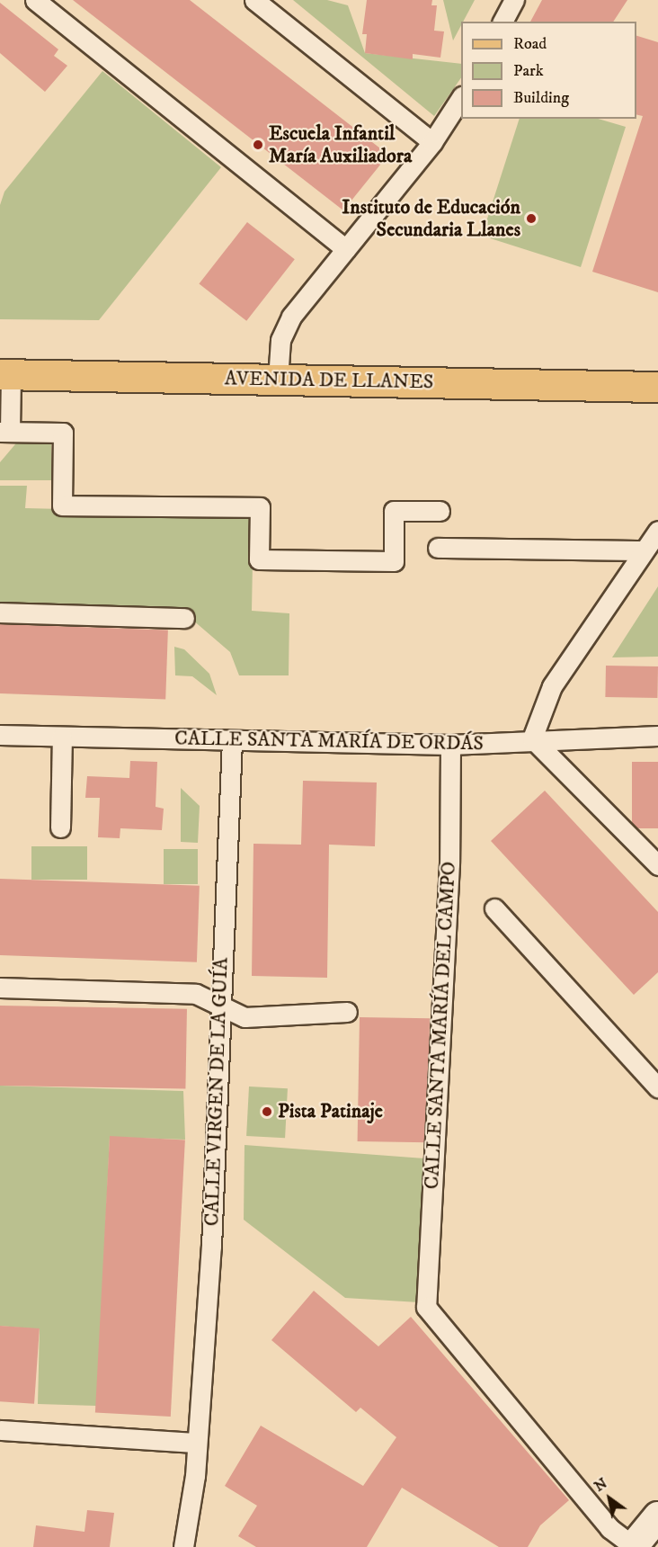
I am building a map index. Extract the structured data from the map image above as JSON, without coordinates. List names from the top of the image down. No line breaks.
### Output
{"streets":{"main road":["AVENIDA DE LLANES"],"street":["CALLE SANTA MARÍA DE ORDÁS","CALLE SANTA MARÍA DEL CAMPO","CALLE VIRGEN DE LA GUÍA"]},"crossings":[["CALLE SANTA MARÍA DE ORDÁS","CALLE SANTA MARÍA DEL CAMPO"],["CALLE SANTA MARÍA DE ORDÁS","CALLE VIRGEN DE LA GUÍA"]],"places":["Escuela Infantil María Auxiliadora","Instituto de Educación Secundaria Llanes","Pista Patinaje"],"legend":["Road","Park","Building"],"north":"top left"}
